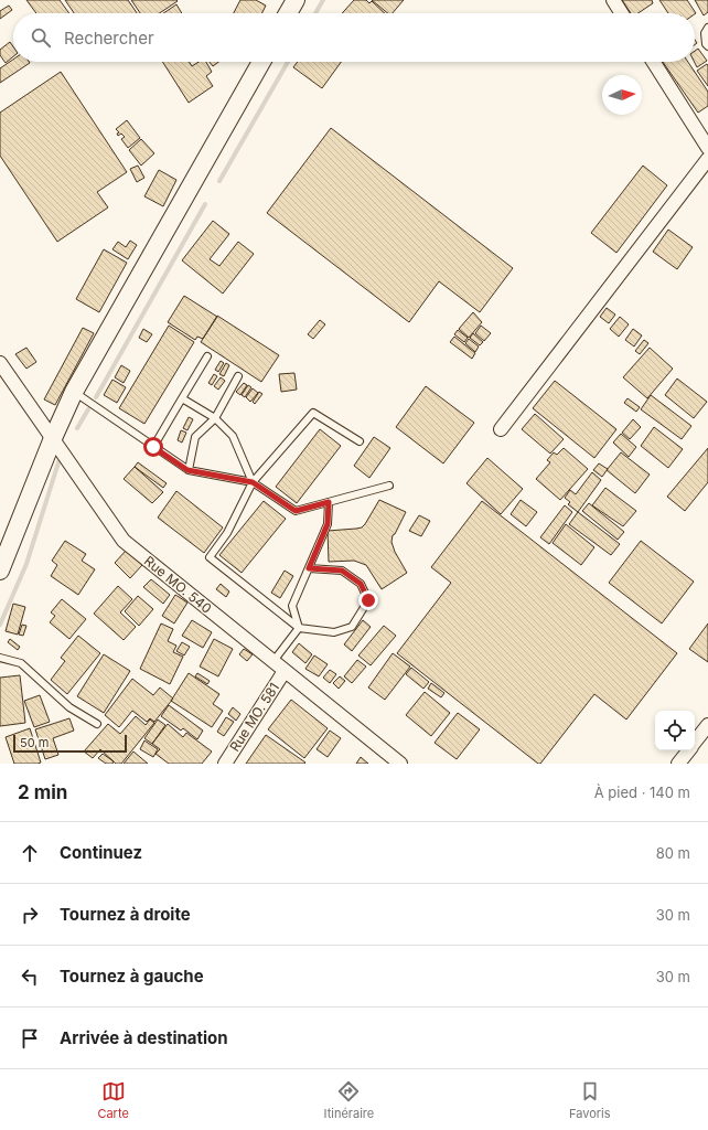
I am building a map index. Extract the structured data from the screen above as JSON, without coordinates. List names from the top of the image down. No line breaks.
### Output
{"streets":{"street":["Rue MO. 540","Rue MO. 581"]},"crossings":[["Rue MO. 540","Rue MO. 581"]],"scale_bar":"50 m","north":"right","page":{"search":"Rechercher","scale":"50 m","heading":["2 min","À pied · 140 m"],"list":[["Continuez","80 m"],["Tournez à droite","30 m"],["Tournez à gauche","30 m"],"Arrivée à destination"],"nav":["Carte","Itinéraire","Favoris"]}}
